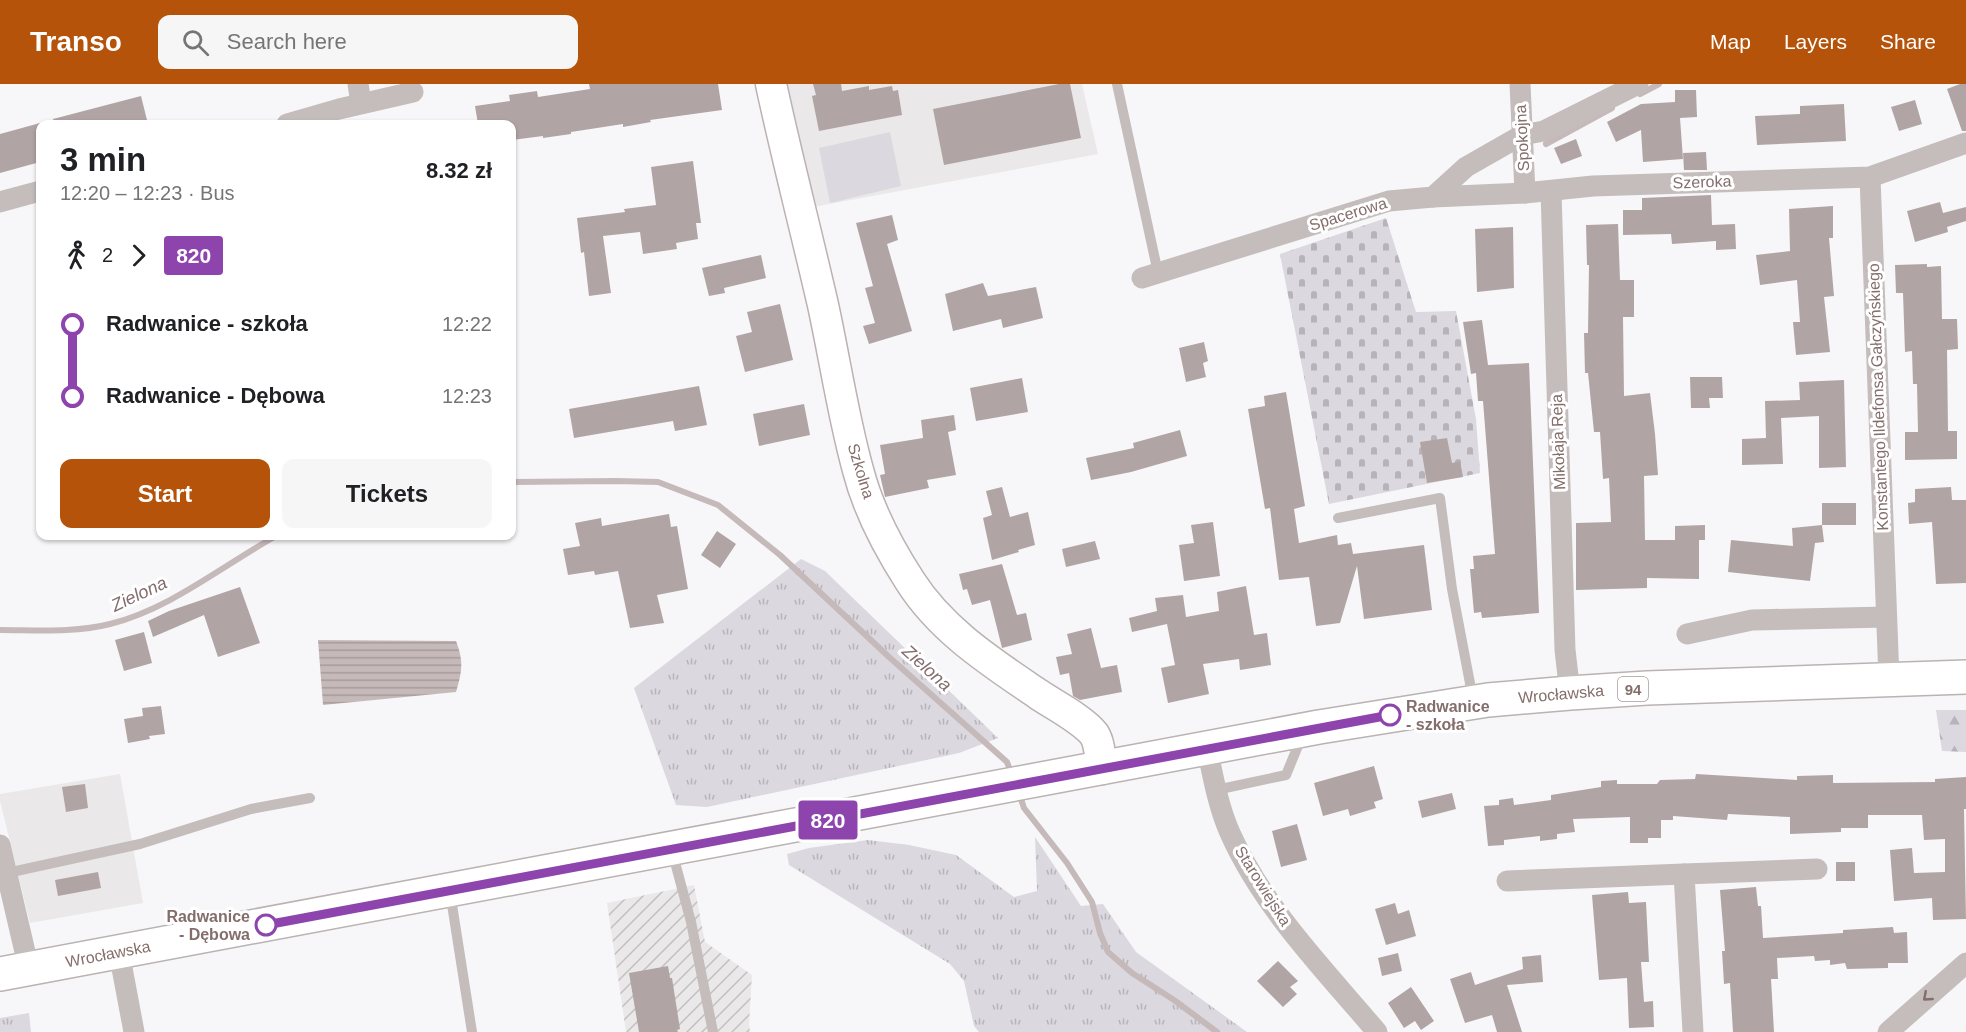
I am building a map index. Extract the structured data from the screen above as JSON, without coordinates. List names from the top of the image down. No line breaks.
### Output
{"streets":{"main road":["94","Wrocławska"],"street":["Spokojna","Szeroka","Spacerowa","Konstantego Ildefonsa Gałczyńskiego","Mikołaja Reja","Szkolna","Starowiejska"]},"crossings":[["Spokojna","Szeroka"],["Szeroka","Spacerowa"],["Szeroka","Konstantego Ildefonsa Gałczyńskiego"],["Szeroka","Mikołaja Reja"],["Konstantego Ildefonsa Gałczyńskiego","Wrocławska"],["Mikołaja Reja","Wrocławska"],["Szkolna","94"],["Szkolna","Wrocławska"],["94","Wrocławska"],["94","Starowiejska"]],"water":["Zielona"],"places":["Radwanice - szkoła","Radwanice - Dębowa"],"lines":["bus line 820"],"page":{"header":"Transo","search":"Search here","nav":["Map","Layers","Share"],"on_map":"820","heading":["3 min","12:20 – 12:23 · Bus","8.32 zł"],"legs":["2","820"],"list":[{"name":"Radwanice - szkoła","value":"12:22"},{"name":"Radwanice - Dębowa","value":"12:23"}],"buttons":["Start","Tickets"]}}
